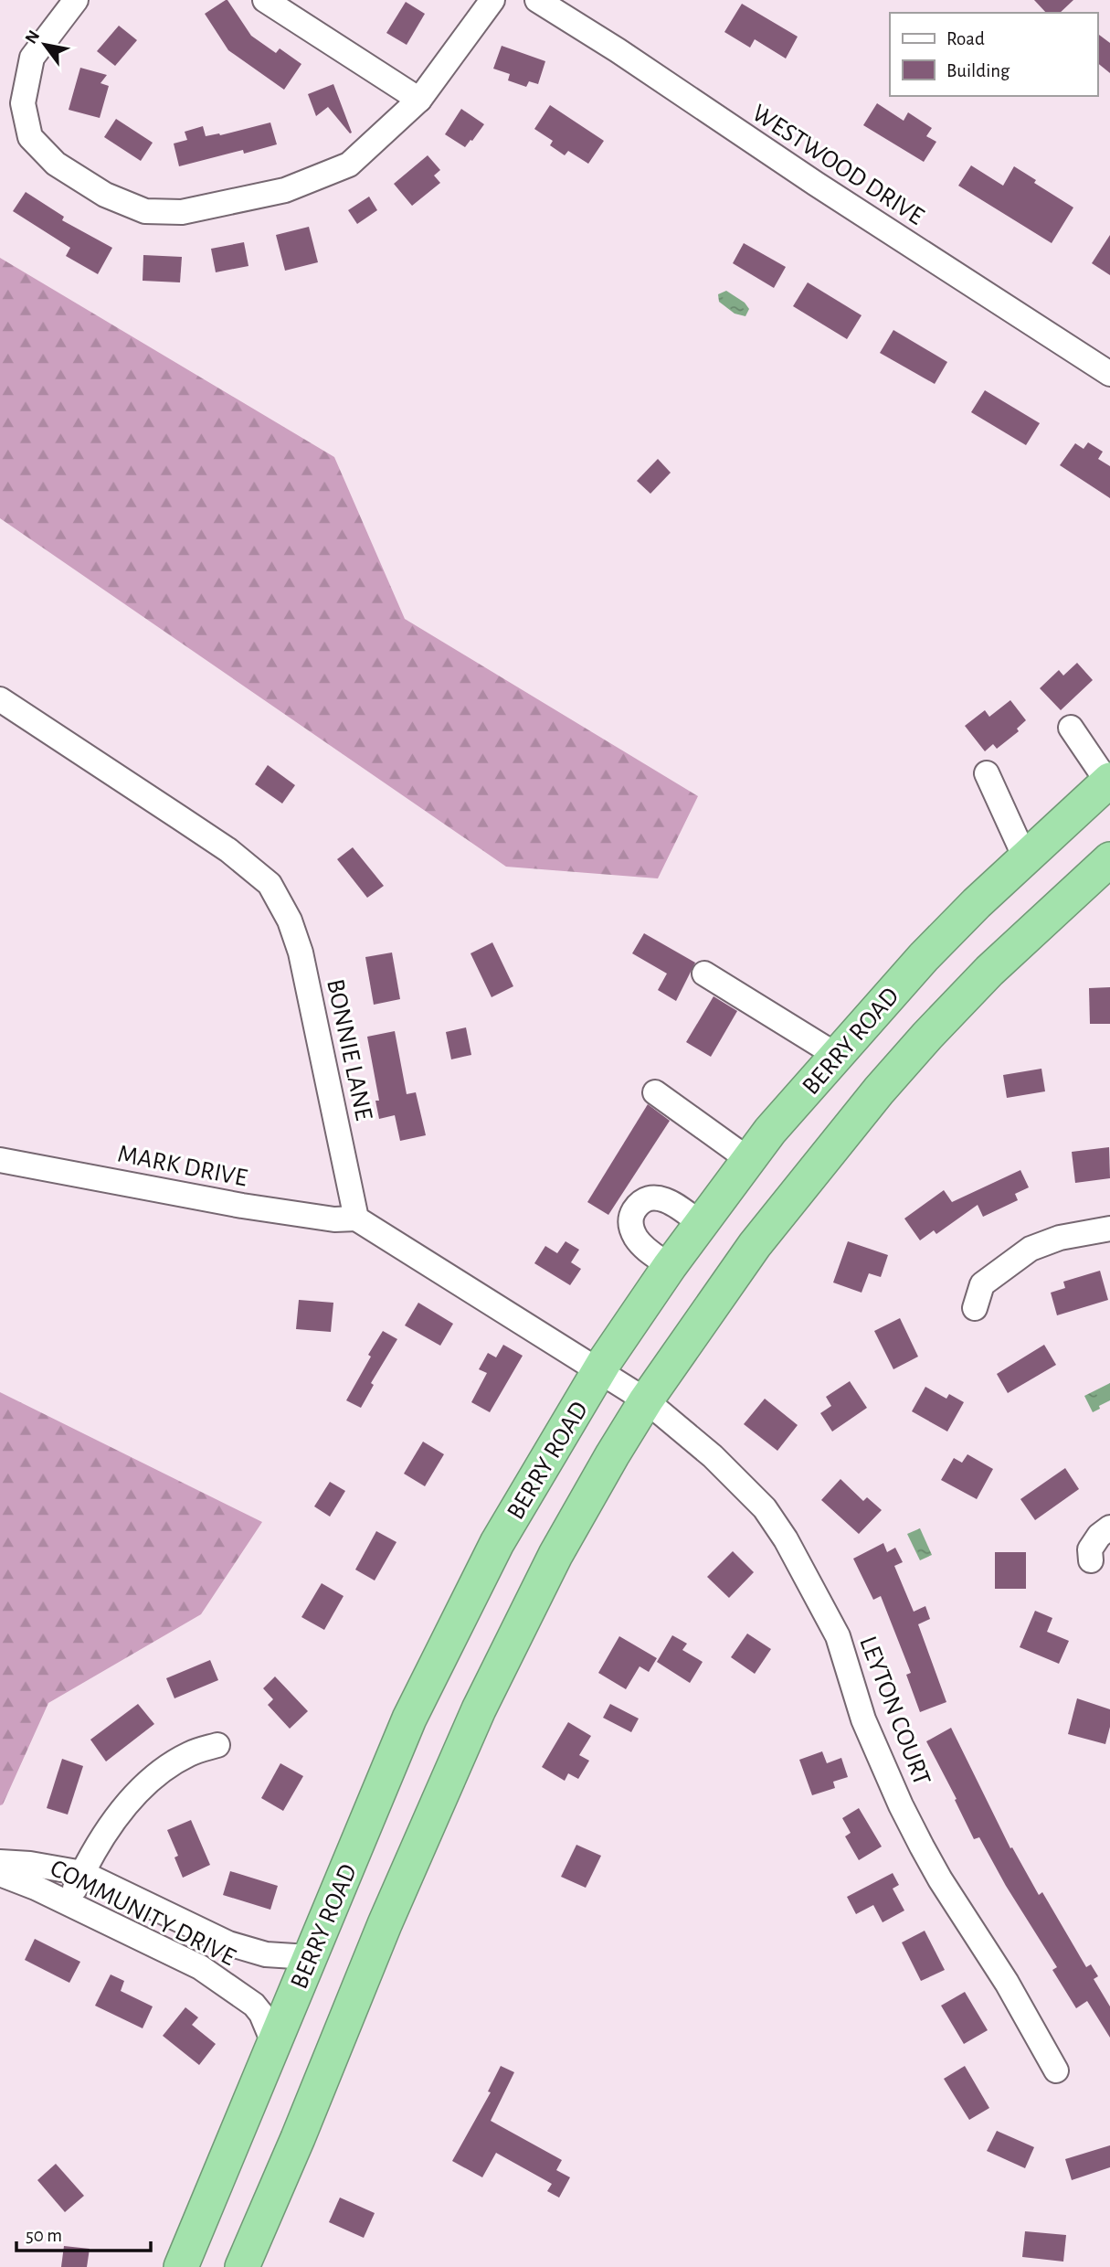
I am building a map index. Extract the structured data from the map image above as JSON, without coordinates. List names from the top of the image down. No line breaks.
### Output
{"streets":{"highway":["BERRY ROAD"],"street":["WESTWOOD DRIVE","BONNIE LANE","MARK DRIVE","LEYTON COURT","COMMUNITY DRIVE"]},"crossings":[["BERRY ROAD","COMMUNITY DRIVE"],["BONNIE LANE","MARK DRIVE"]],"legend":["Road","Building"],"scale_bar":"50 m","north":"top left"}
